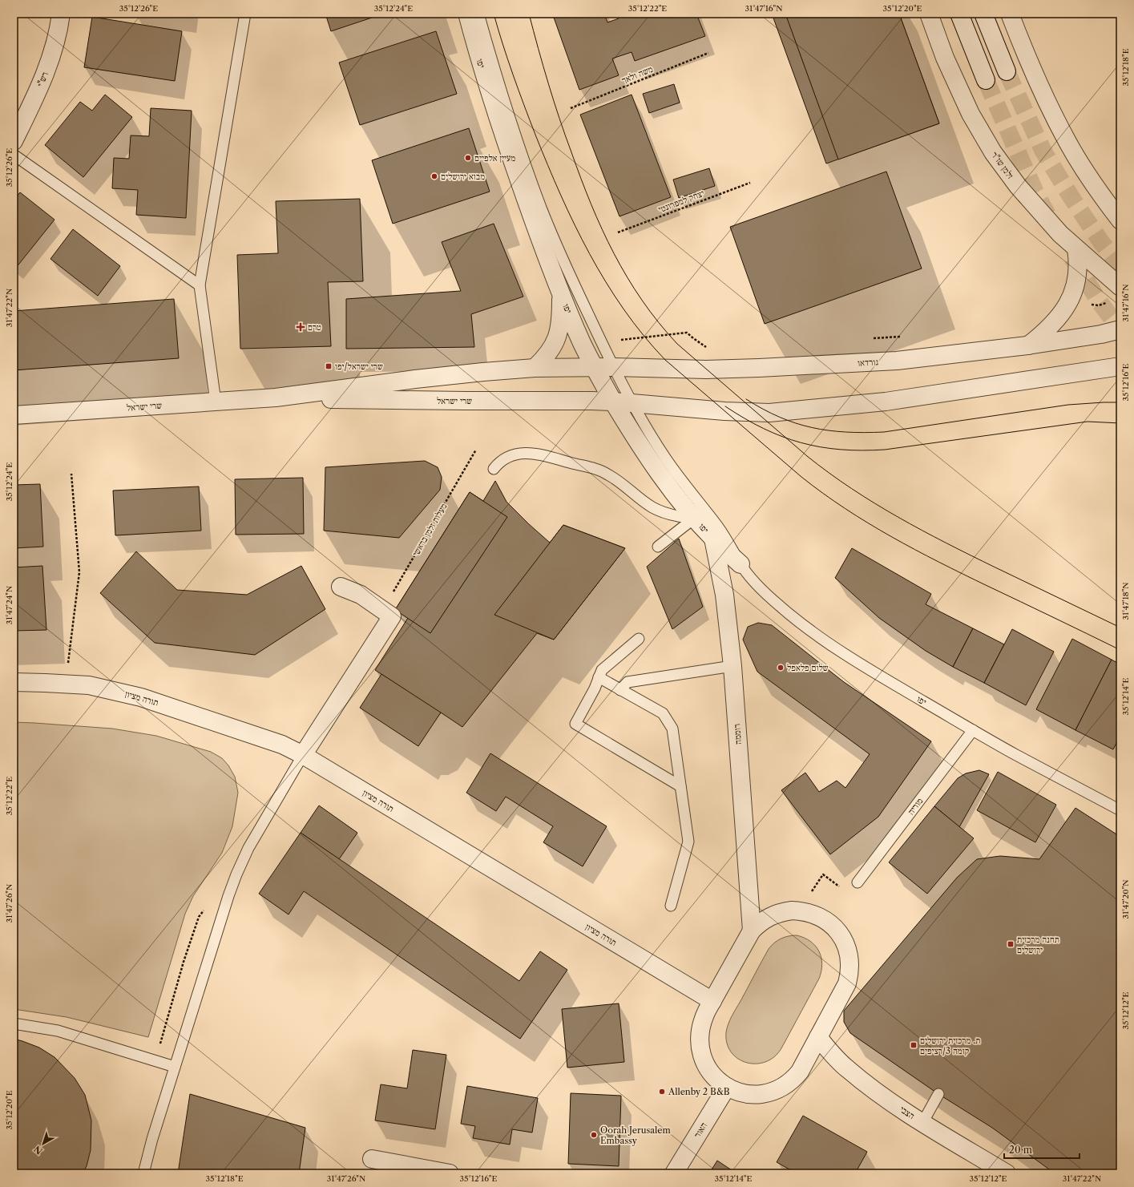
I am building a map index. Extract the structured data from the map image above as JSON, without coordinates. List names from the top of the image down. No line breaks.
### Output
{"streets":{"street":["יפו","רש\"י","זלמן שז\"ר","נורדאו","שרי ישראל","תורה מציון","רוממה","הצבי","האור"],"lane":["מוריה"],"path":["משה ולאך","יצחק למפרונטי","מעלות זלמן בראשי"]},"crossings":[["יפו","נורדאו"],["יפו","שרי ישראל"],["יפו","רוממה"],["יפו","מוריה"],["נורדאו","שרי ישראל"]],"places":{"other":["מעיין אלפיים","מבוא ירושלים","שלום פלאפל","Allenby 2 B&B","Oorah Jerusalem Embassy"],"health":["טרם"],"transit":["שרי ישראל/יפו","תחנה מרכזית ירושלים","ת. מרכזית ירושלים קומה 3/רציפים"]},"scale_bar":"20 m","north":"bottom left","coordinates":["35°12'26\"E","35°12'24\"E","35°12'22\"E","31°47'16\"N","35°12'20\"E","35°12'18\"E","31°47'22\"N","35°12'16\"E","31°47'18\"N","31°47'24\"N","35°12'14\"E","31°47'20\"N","31°47'26\"N","35°12'12\"E"]}
